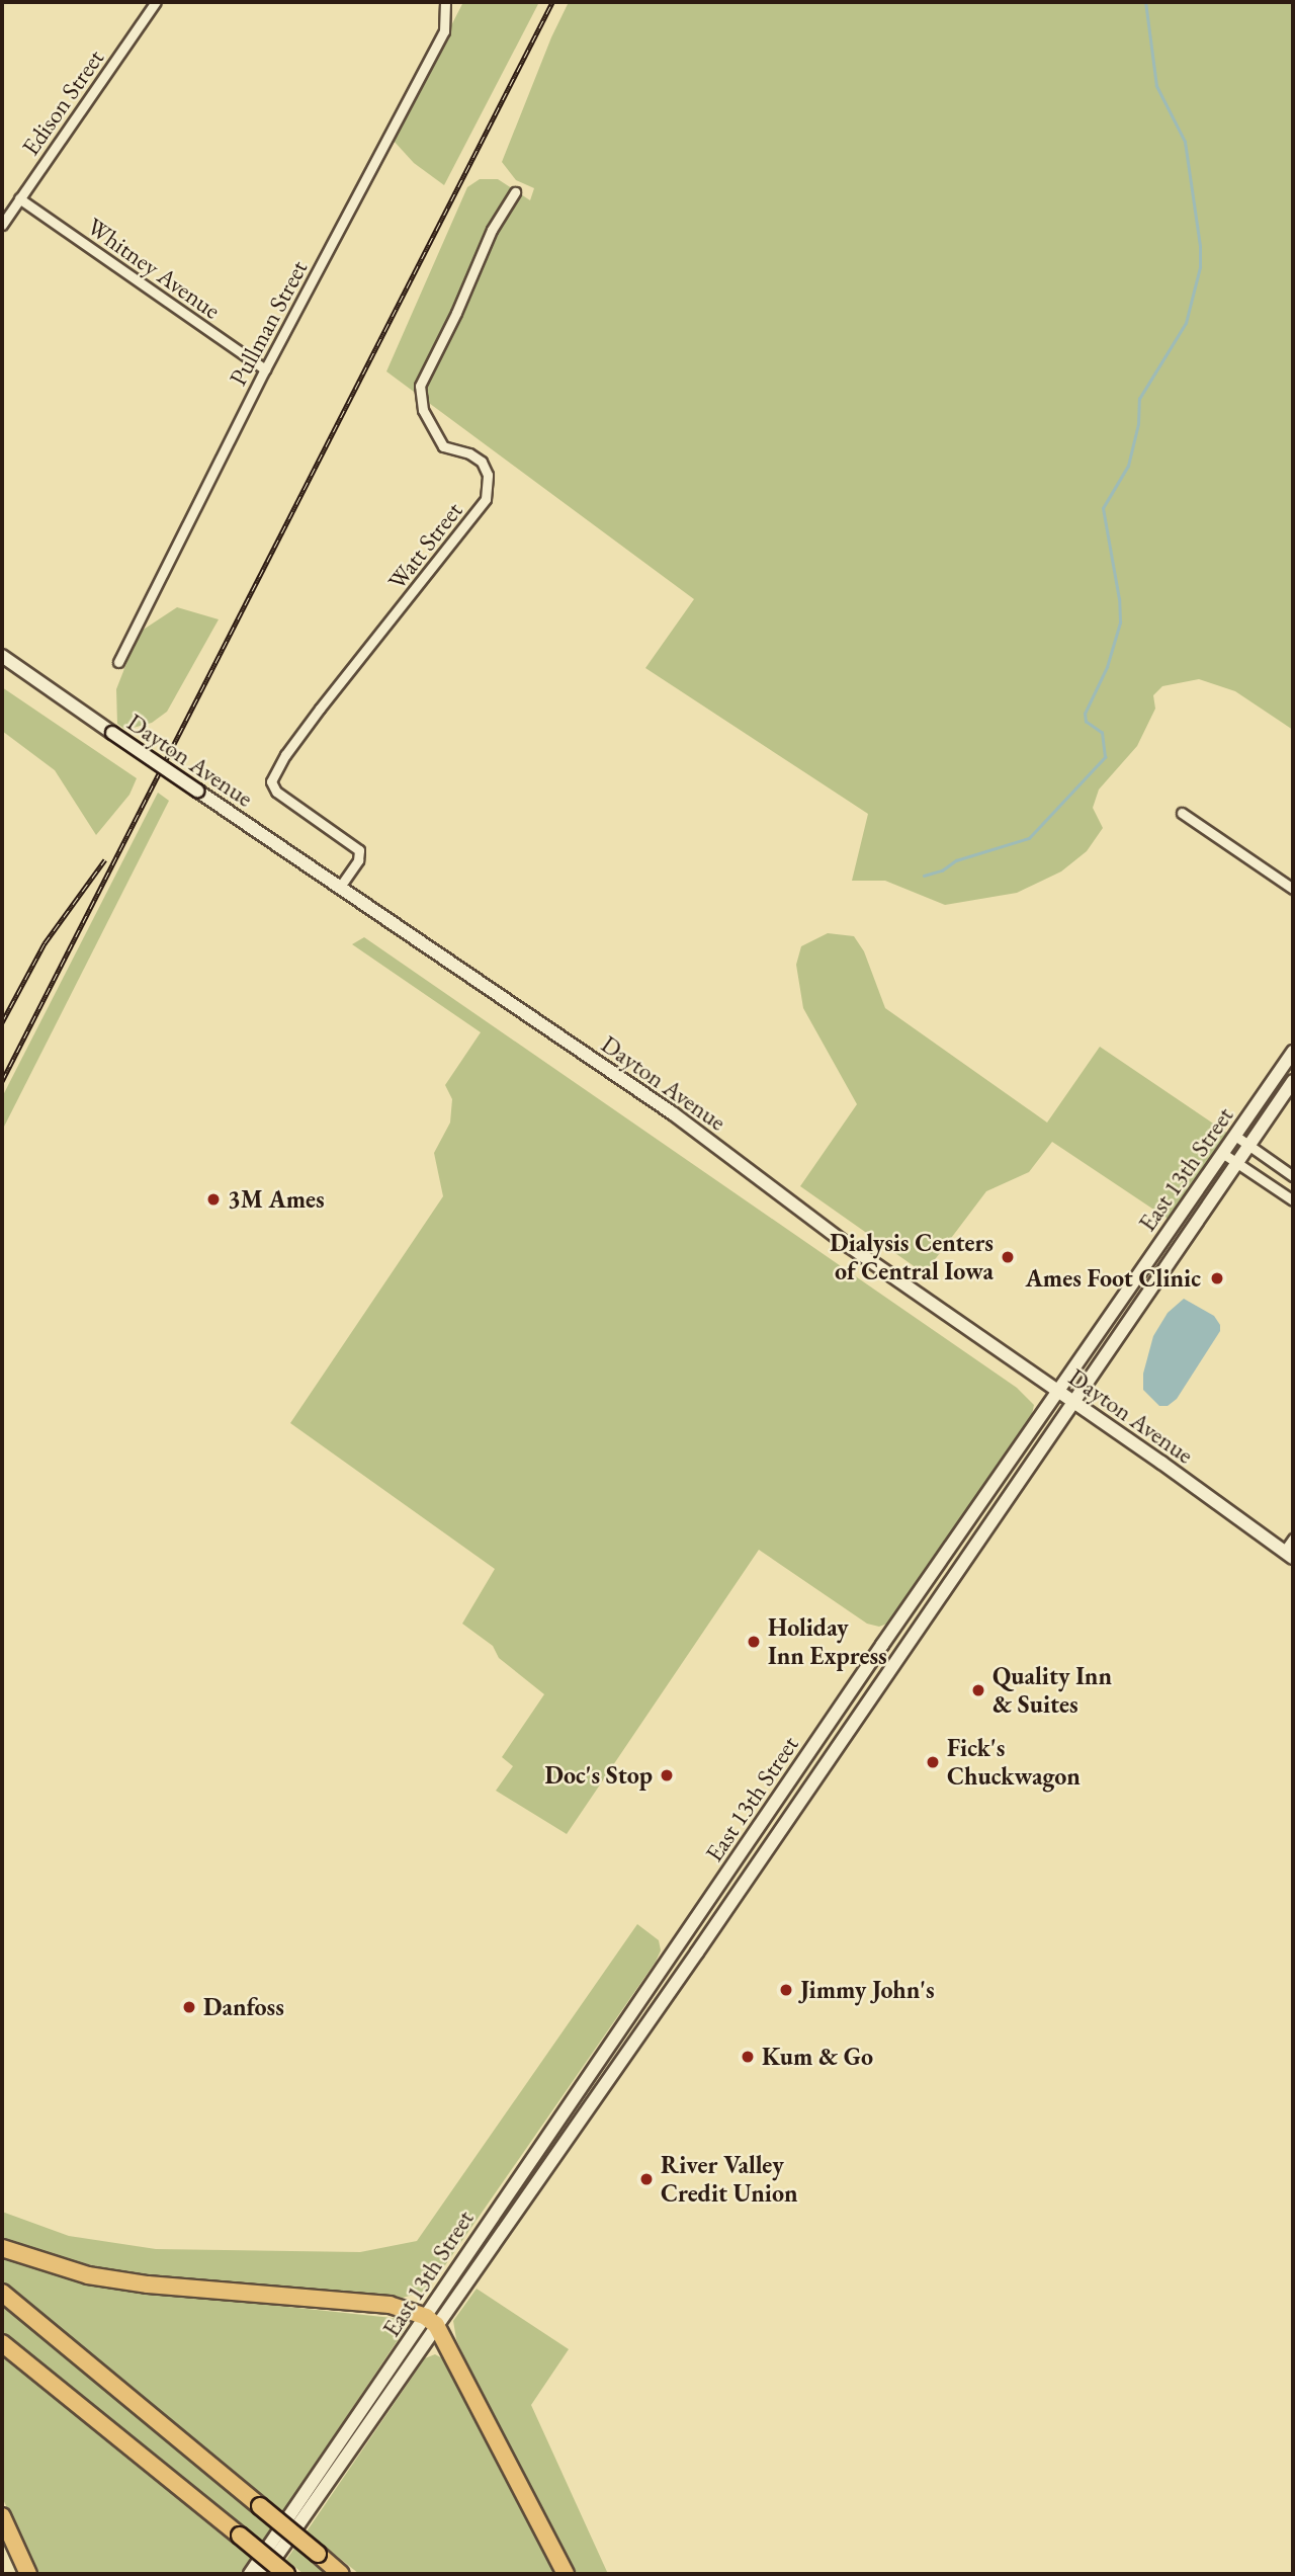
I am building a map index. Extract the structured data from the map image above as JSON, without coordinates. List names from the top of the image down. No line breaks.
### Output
{"streets":{"main road":["Dayton Avenue","East 13th Street"],"street":["Edison Street","Whitney Avenue","Pullman Street","Watt Street"]},"crossings":[["Edison Street","Whitney Avenue"],["Whitney Avenue","Pullman Street"],["Watt Street","Dayton Avenue"],["Dayton Avenue","East 13th Street"]],"places":["3M Ames","Dialysis Centers of Central Iowa","Ames Foot Clinic","Holiday Inn Express","Quality Inn & Suites","Fick's Chuckwagon","Doc's Stop","Jimmy John's","Danfoss","Kum & Go","River Valley Credit Union"]}
